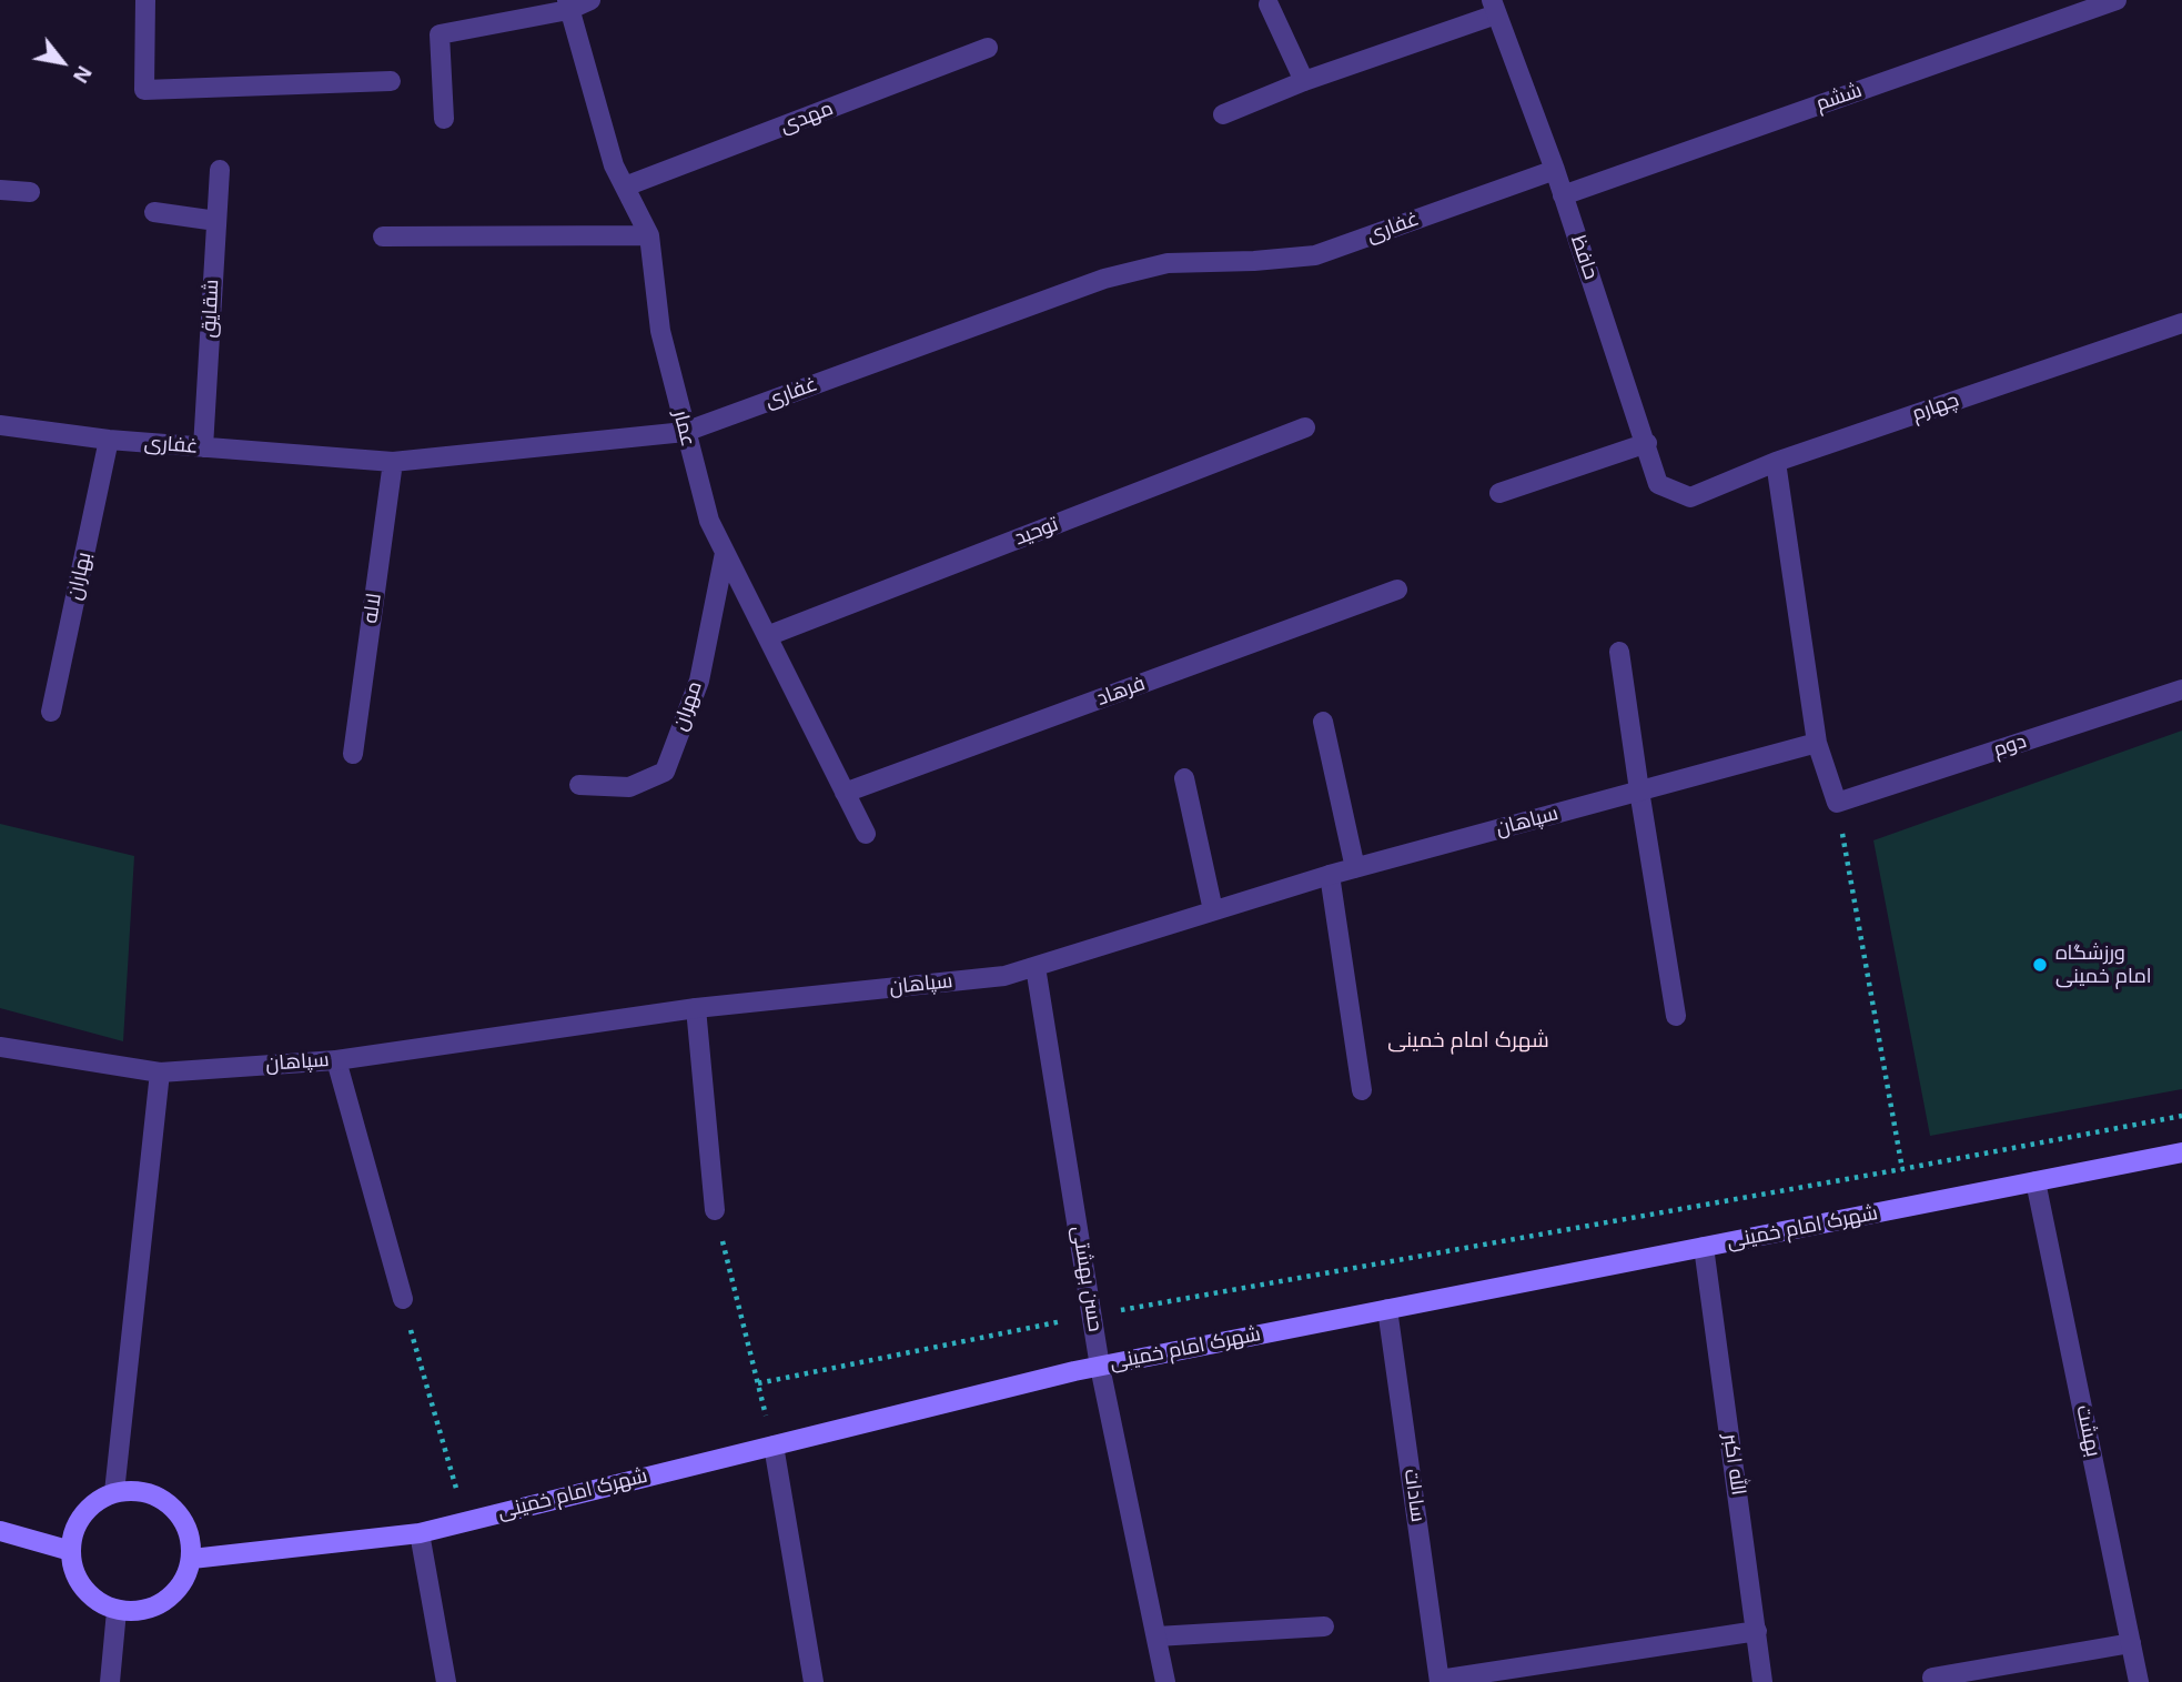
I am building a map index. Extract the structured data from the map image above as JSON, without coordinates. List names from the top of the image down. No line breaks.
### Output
{"streets":{"street":["ششم","مهدی","غفاری","حافظ","شقایق","چهارم","عمار","توحید","بهاران","لاله","فرهاد","مهران","دوم","سپاهان","شهرک امام خمینی","حسن بهشتی","بهشت","الله اکبر","سادات"]},"crossings":[["ششم","حافظ"],["مهدی","عمار"],["غفاری","حافظ"],["غفاری","شقایق"],["غفاری","عمار"],["غفاری","بهاران"],["غفاری","لاله"],["حافظ","چهارم"],["عمار","توحید"],["عمار","فرهاد"],["عمار","مهران"],["سپاهان","حسن بهشتی"],["شهرک امام خمینی","حسن بهشتی"],["شهرک امام خمینی","بهشت"],["شهرک امام خمینی","الله اکبر"],["شهرک امام خمینی","سادات"]],"districts":["شهرک امام خمینی"],"places":["ورزشگاه امام خمینی"],"north":"bottom right"}
